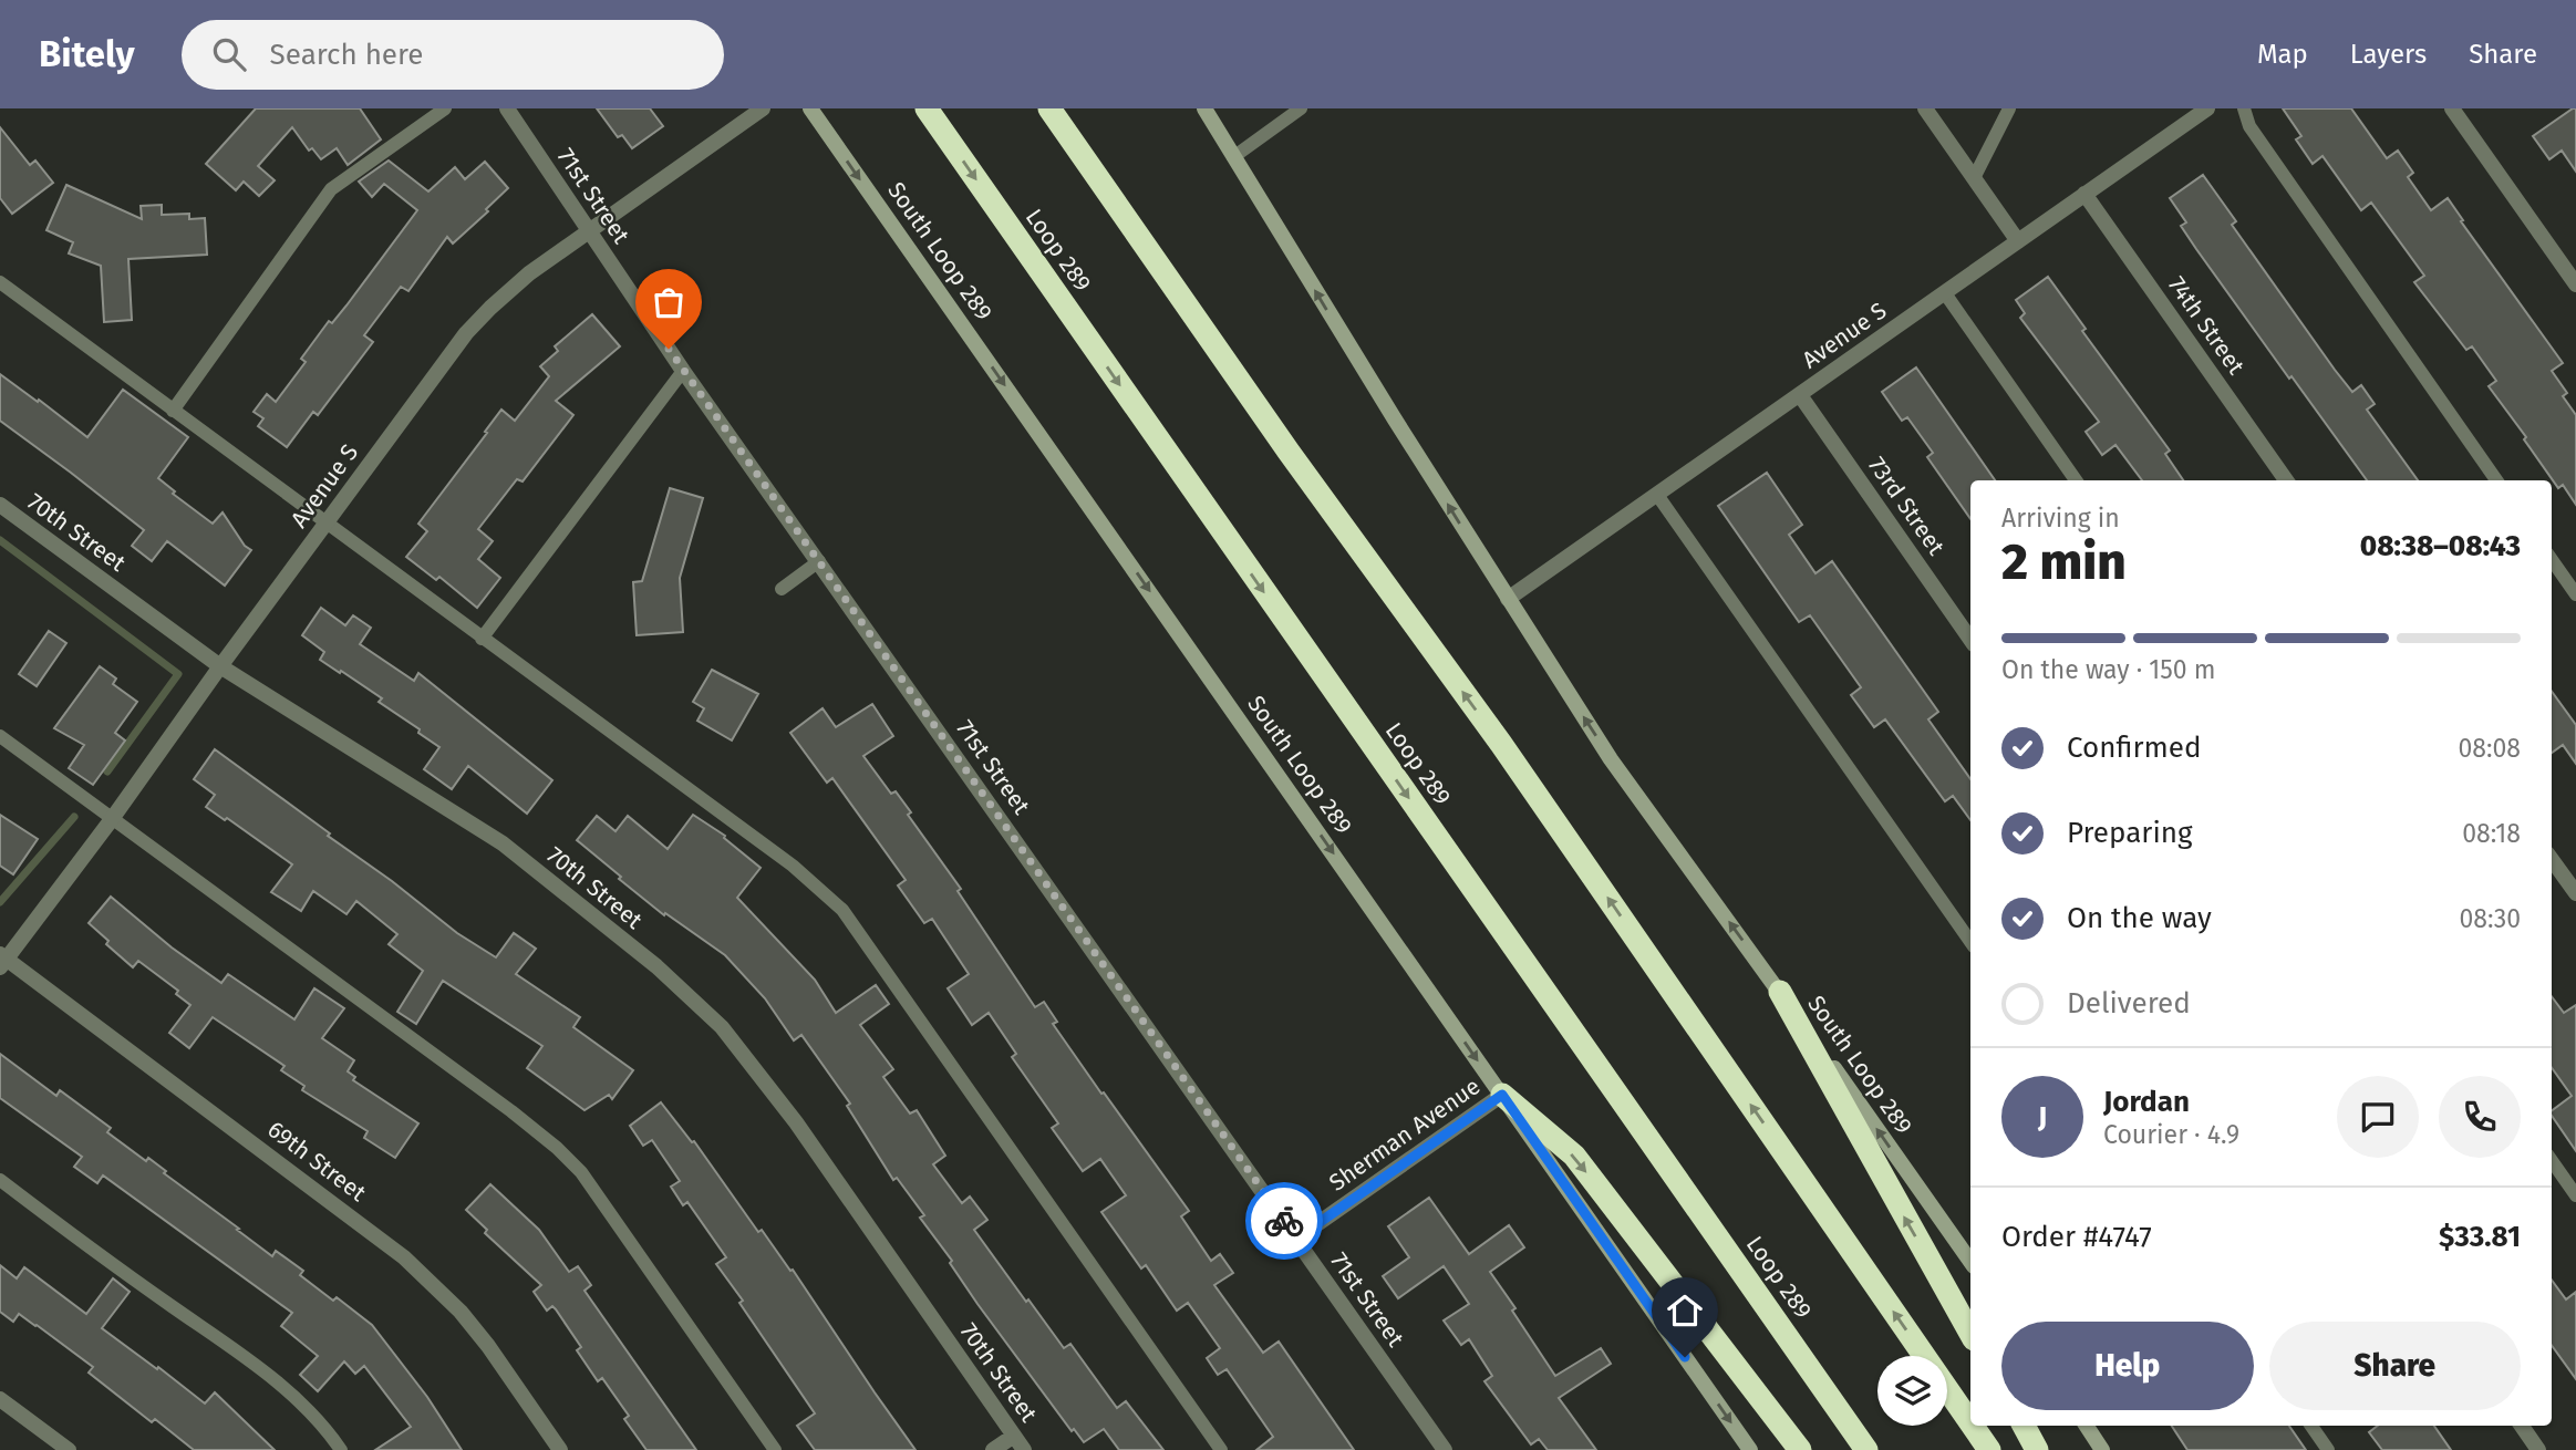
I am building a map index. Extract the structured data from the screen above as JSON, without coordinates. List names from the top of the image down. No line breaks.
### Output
{"streets":{"highway":["Loop 289"],"main road":["South Loop 289"],"street":["71st Street","74th Street","Avenue S","73rd Street","70th Street","Sherman Avenue","69th Street"]},"crossings":[["71st Street","Avenue S"],["71st Street","Sherman Avenue"],["South Loop 289","Avenue S"],["South Loop 289","Sherman Avenue"],["74th Street","Avenue S"],["Avenue S","73rd Street"],["Avenue S","70th Street"],["Avenue S","69th Street"]],"page":{"header":"Bitely","search":"Search here","nav":["Map","Layers","Share"],"heading":["2 min","Arriving in","08:38–08:43"],"panel":["Jordan","Courier · 4.9","Order #4747","$33.81"],"bar":"On the way · 150 m","list":[["Confirmed","08:08"],["Preparing","08:18"],["On the way","08:30"],"Delivered"],"round":"J","buttons":["Help","Share"]}}
